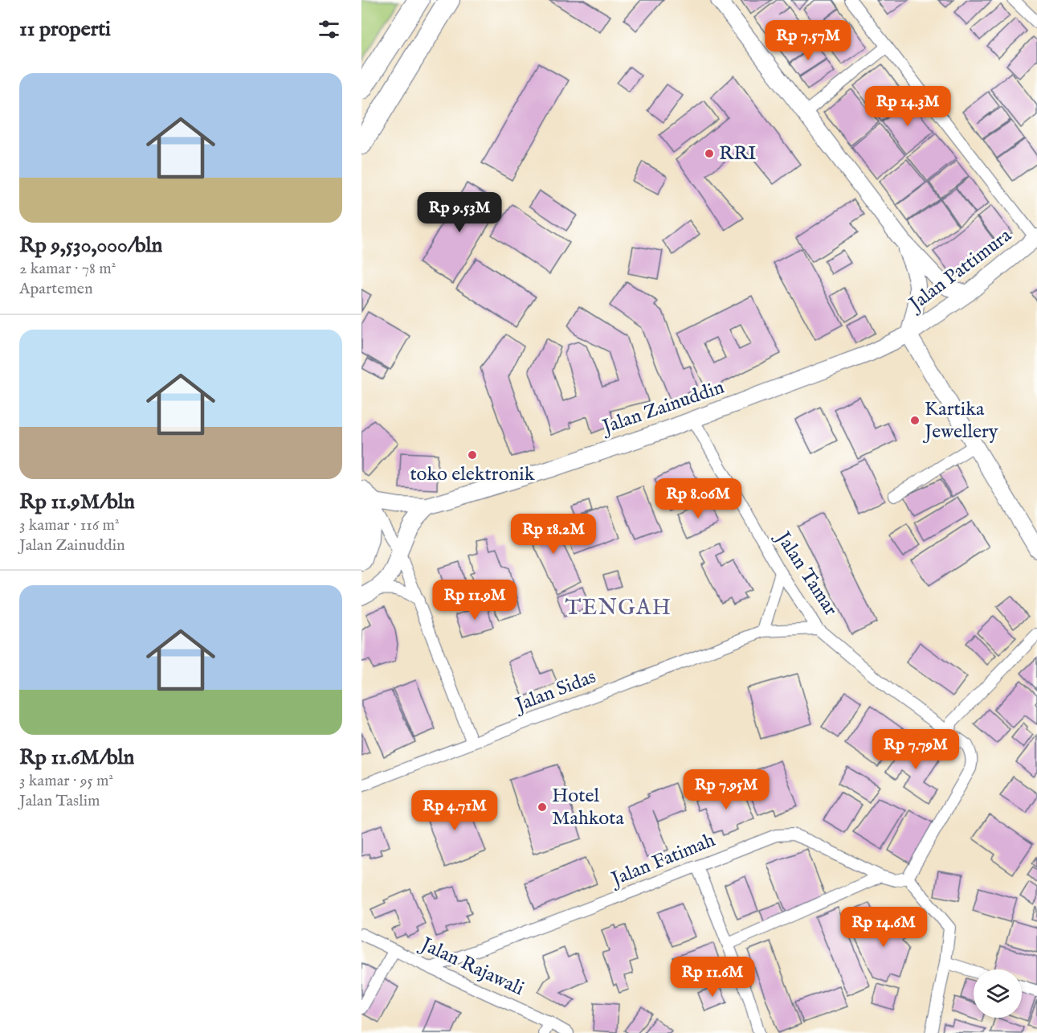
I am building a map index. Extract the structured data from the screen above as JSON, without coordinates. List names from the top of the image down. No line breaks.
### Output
{"streets":{"street":["Jalan Pattimura","Jalan Zainuddin","Jalan Tamar","Jalan Sidas","Jalan Fatimah","Jalan Rajawali"]},"crossings":[["Jalan Pattimura","Jalan Zainuddin"],["Jalan Zainuddin","Jalan Tamar"],["Jalan Tamar","Jalan Sidas"],["Jalan Tamar","Jalan Fatimah"],["Jalan Fatimah","Jalan Rajawali"]],"districts":["TENGAH"],"places":["RRI","Kartika Jewellery","toko elektronik","Hotel Mahkota"],"page":{"heading":"11 properti","price":["Rp 7.57M","Rp 14.3M","Rp 9.53M","Rp 8.06M","Rp 18.2M","Rp 11.9M","Rp 7.79M","Rp 7.95M","Rp 4.71M","Rp 14.6M","Rp 11.6M"],"list":[{"name":"Rp 9,530,000/bln","note":"2 kamar · 78 m² · Apartemen"},{"name":"Rp 11.9M/bln","note":"3 kamar · 116 m² · Jalan Zainuddin"},{"name":"Rp 11.6M/bln","note":"3 kamar · 95 m² · Jalan Taslim"}]}}
